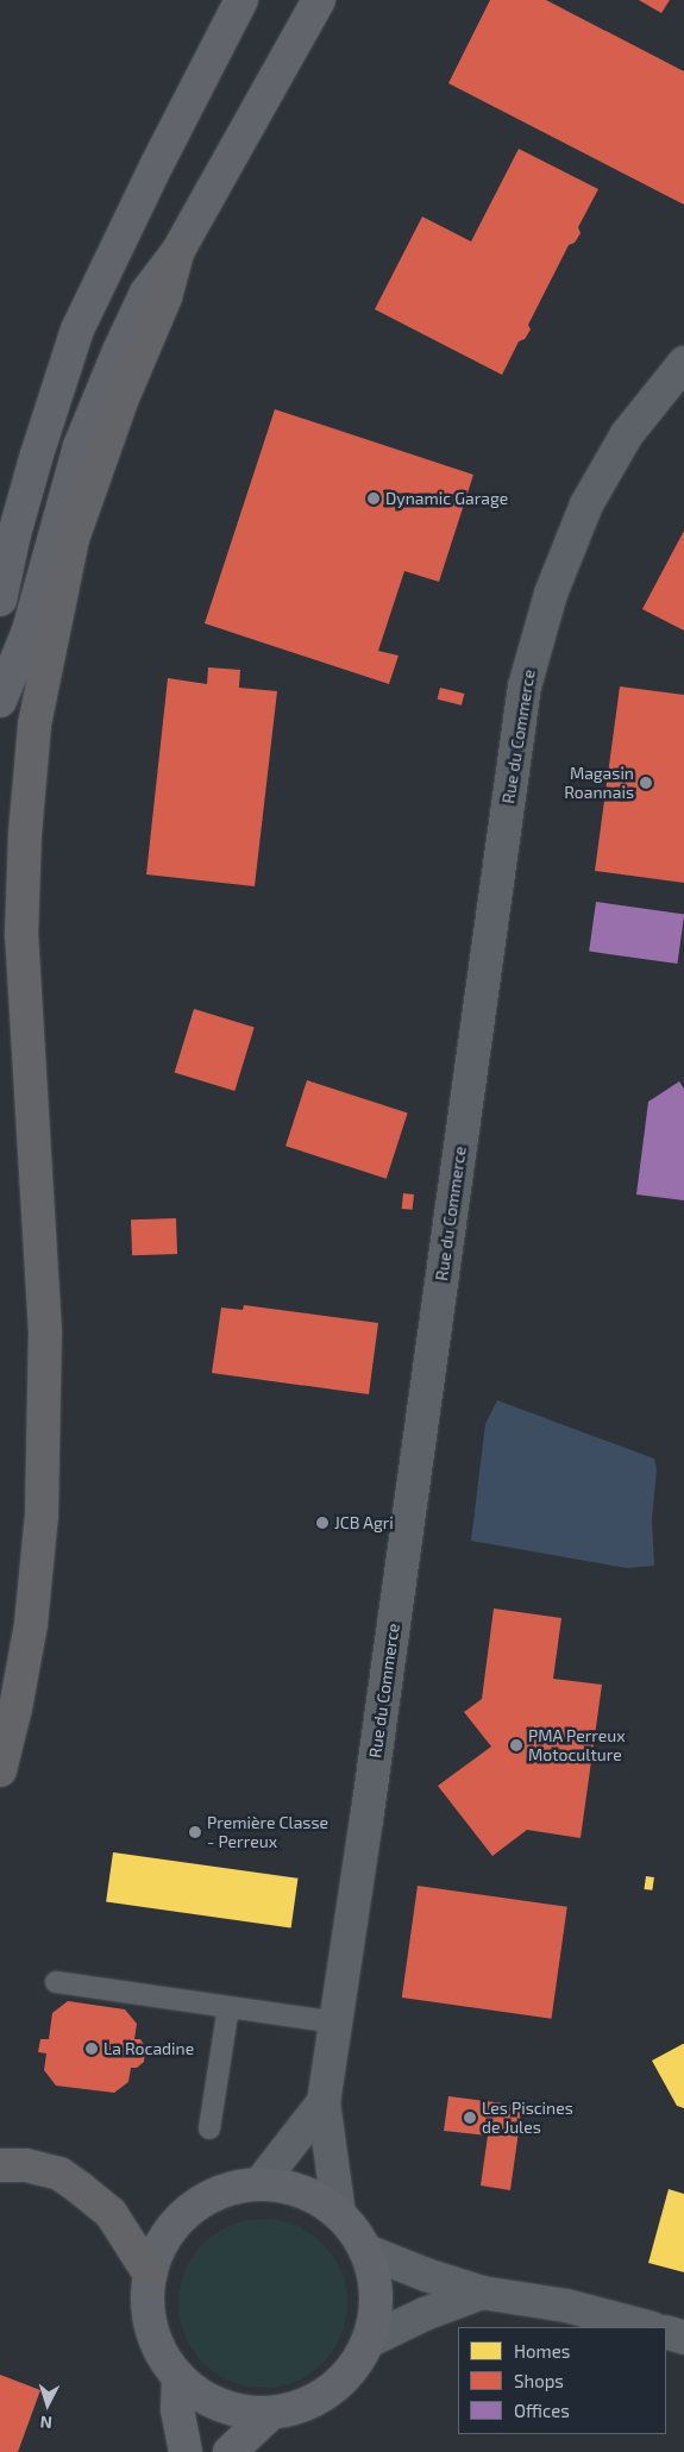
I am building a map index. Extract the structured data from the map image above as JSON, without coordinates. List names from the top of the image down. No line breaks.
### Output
{"streets":{"street":["Rue du Commerce"]},"places":["Dynamic Garage","Magasin Roannais","JCB Agri","PMA Perreux Motoculture","Première Classe - Perreux","La Rocadine","Les Piscines de Jules"],"legend":["Homes","Shops","Offices"],"north":"bottom"}
